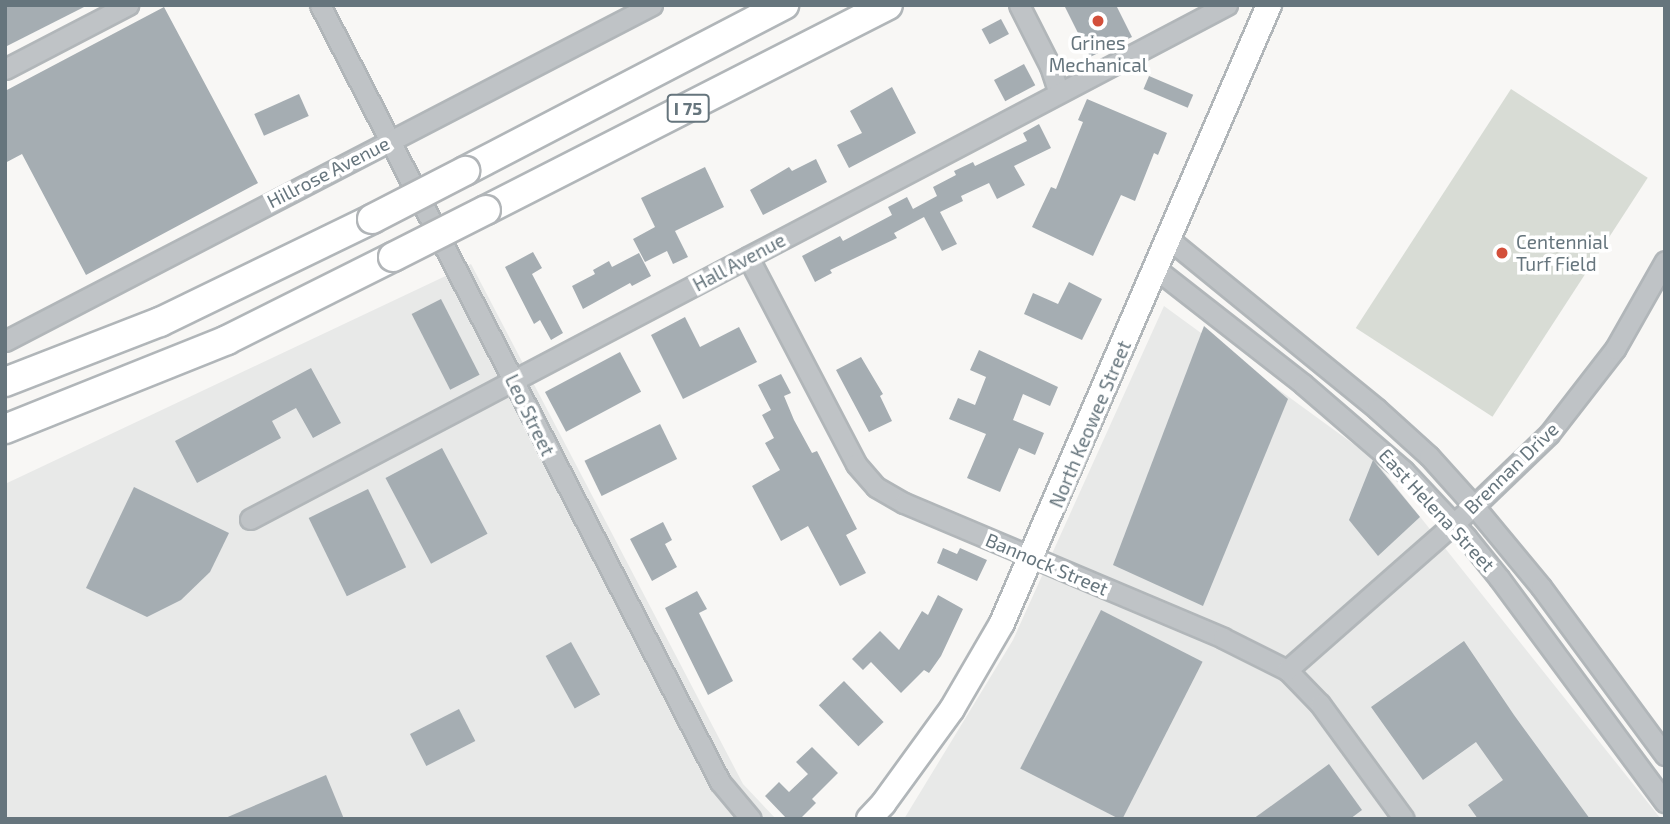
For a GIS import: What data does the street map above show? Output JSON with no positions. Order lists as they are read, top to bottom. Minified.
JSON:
{"streets":{"highway":["I 75"],"main road":["North Keowee Street"],"street":["Hillrose Avenue","Hall Avenue","Leo Street","Brennan Drive","East Helena Street","Bannock Street"]},"crossings":[["Hillrose Avenue","Leo Street"],["Hall Avenue","Leo Street"],["Hall Avenue","Bannock Street"],["North Keowee Street","East Helena Street"],["North Keowee Street","Bannock Street"],["Brennan Drive","East Helena Street"],["Brennan Drive","Bannock Street"]],"places":["Grines Mechanical","Centennial Turf Field"]}
